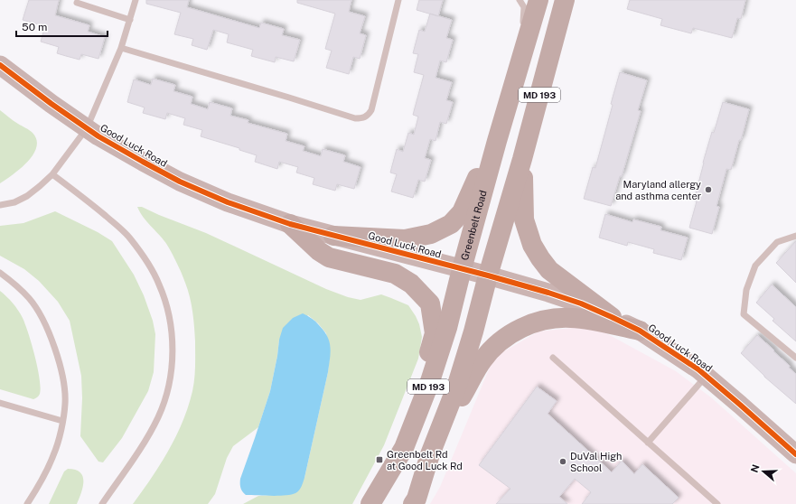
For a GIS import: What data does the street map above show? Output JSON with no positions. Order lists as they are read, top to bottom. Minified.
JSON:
{"streets":{"main road":["MD 193","Good Luck Road","Greenbelt Road"]},"crossings":[["MD 193","Good Luck Road"],["Good Luck Road","Greenbelt Road"]],"places":{"other":["Maryland allergy and asthma center","DuVal High School"],"transit":["Greenbelt Rd at Good Luck Rd"]},"scale_bar":"50 m","north":"left"}
